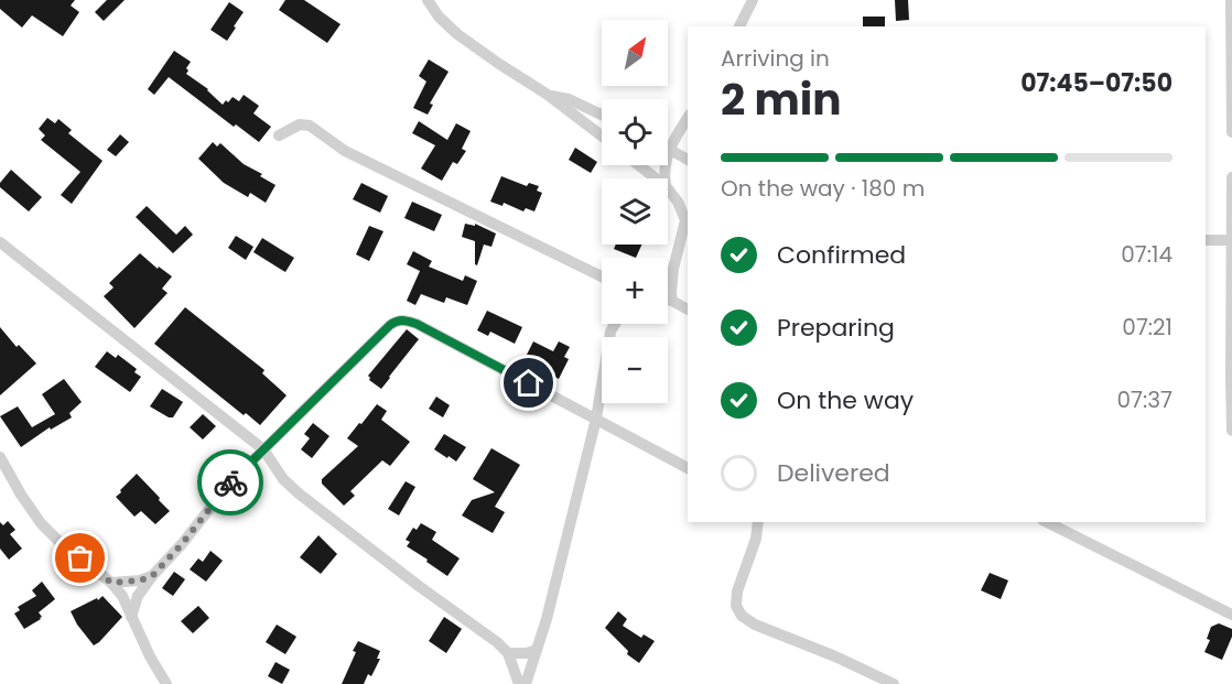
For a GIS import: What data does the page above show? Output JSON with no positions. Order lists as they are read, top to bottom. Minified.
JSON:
{"north":"top right","page":{"map_buttons":["+","−"],"heading":["2 min","Arriving in","07:45–07:50"],"bar":"On the way · 180 m","list":[["Confirmed","07:14"],["Preparing","07:21"],["On the way","07:37"],"Delivered"]}}
